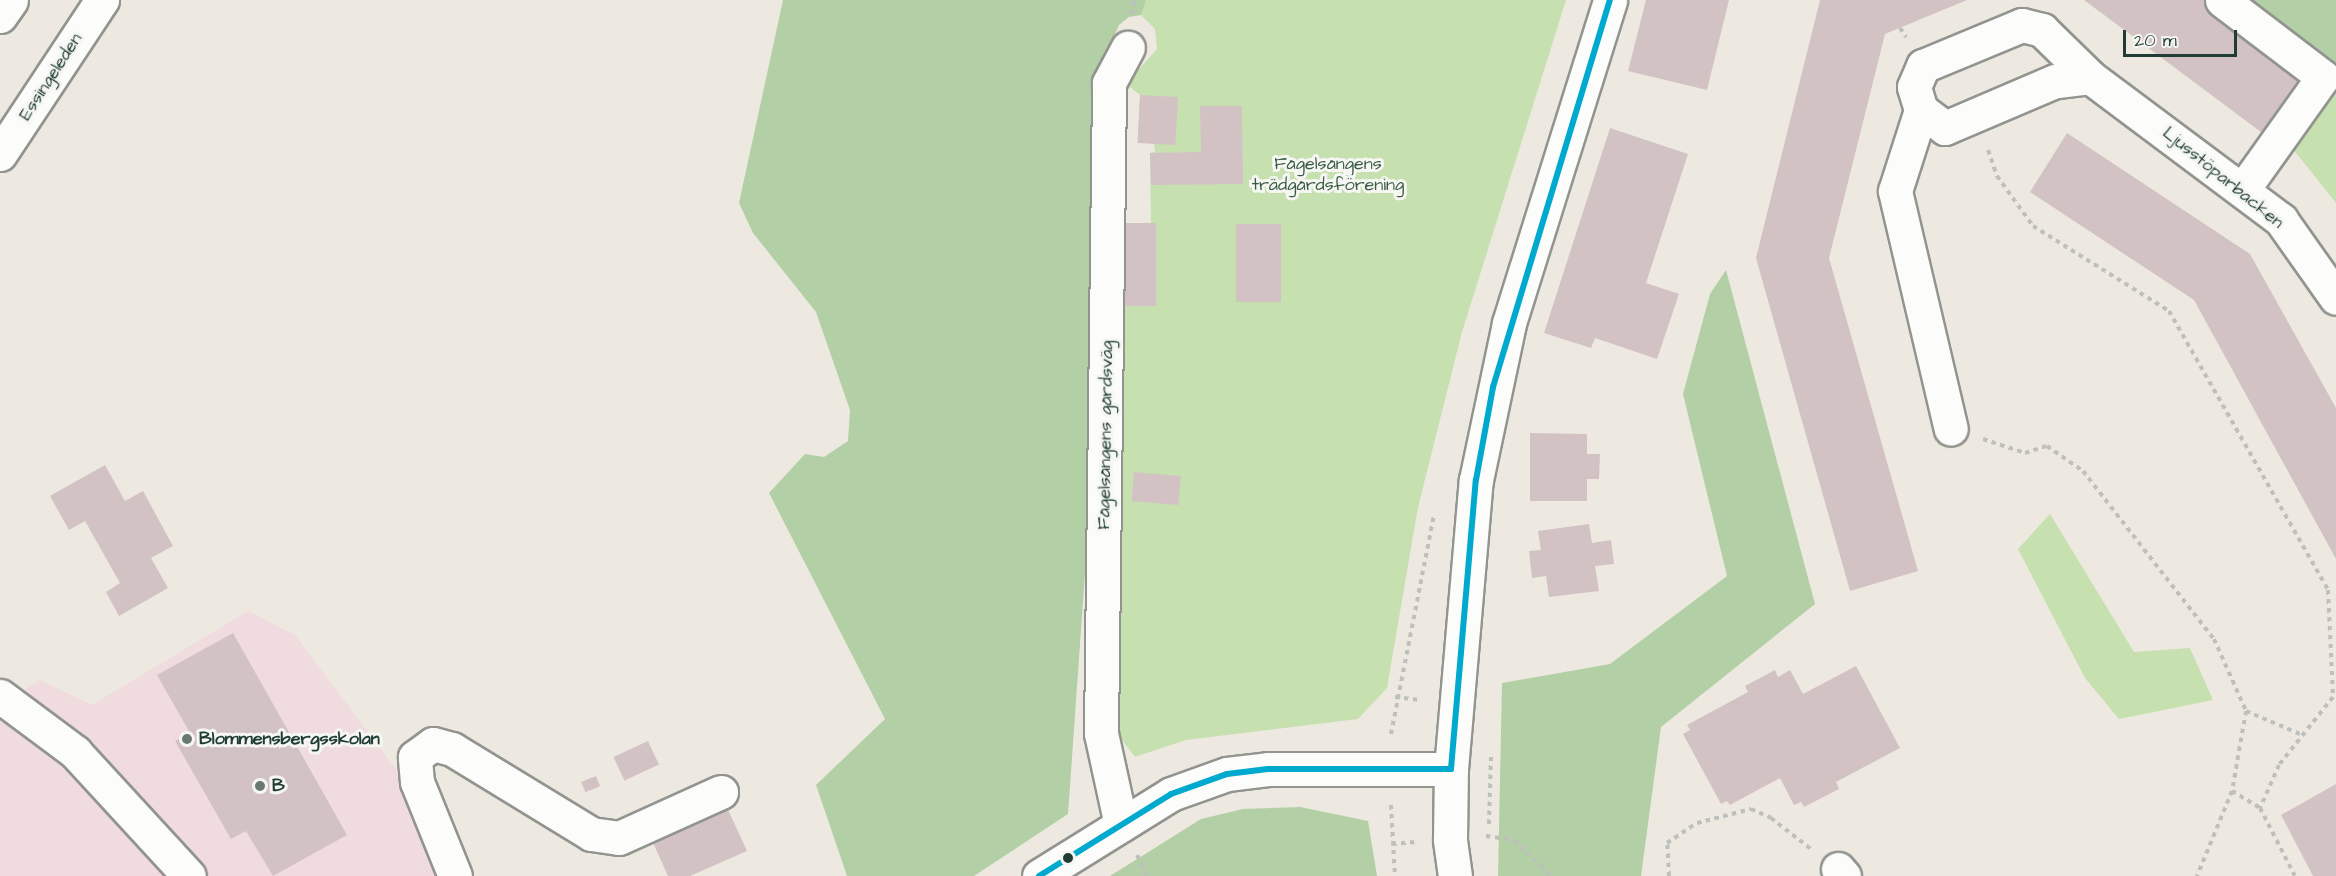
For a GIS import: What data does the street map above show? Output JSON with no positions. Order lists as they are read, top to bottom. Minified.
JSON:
{"streets":{"main road":["Essingeleden","Ljusstöparbacken","Fågelsångens gårdsväg"]},"parks":["Fågelsångens trädgårdsförening"],"places":["Blommensbergsskolan","B"],"scale_bar":"20 m"}
